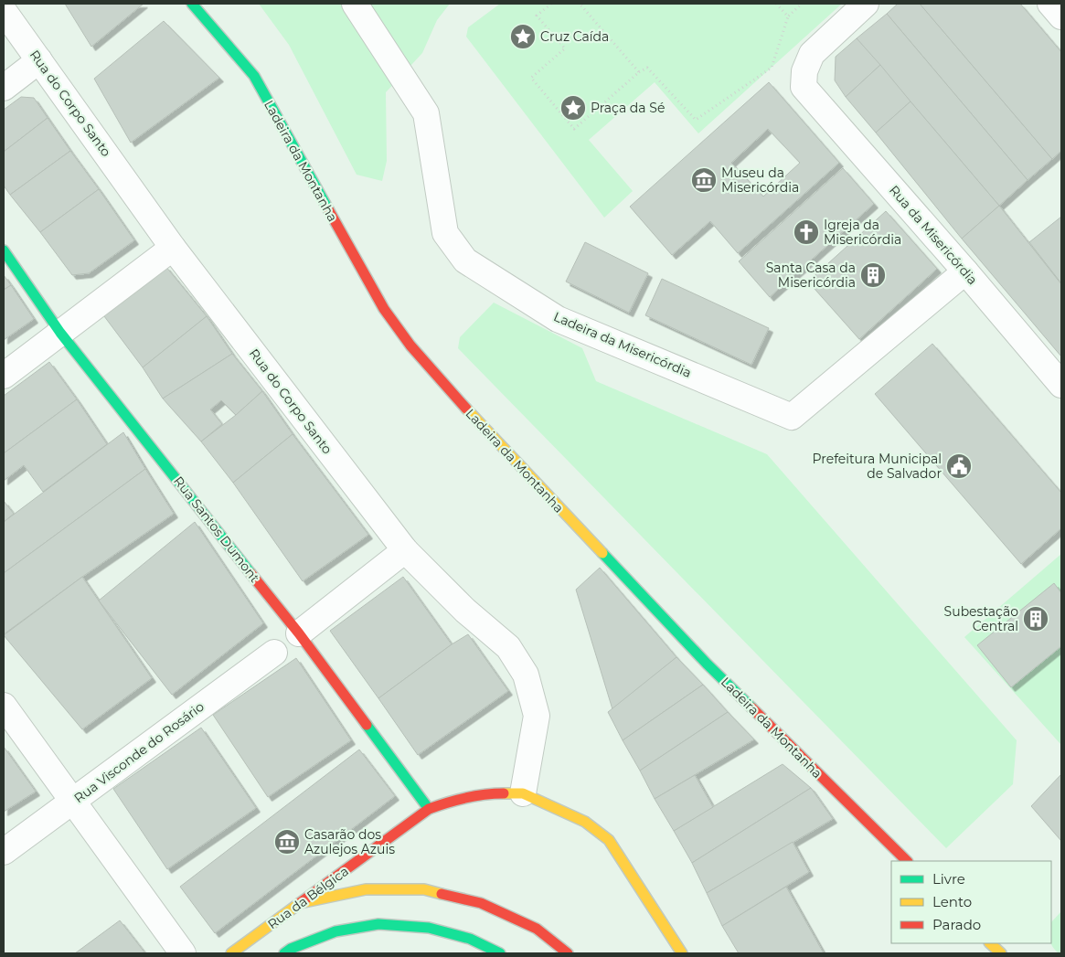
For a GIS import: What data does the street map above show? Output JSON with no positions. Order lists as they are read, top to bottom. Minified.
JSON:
{"streets":{"street":["Rua do Corpo Santo","Ladeira da Montanha","Rua da Misericórdia","Ladeira da Misericórdia","Rua Santos Dumont","Rua Visconde do Rosário","Rua da Bélgica"]},"crossings":[["Rua do Corpo Santo","Rua da Bélgica"],["Rua da Misericórdia","Ladeira da Misericórdia"],["Rua Santos Dumont","Rua da Bélgica"]],"places":{"place":["Cruz Caída","Praça da Sé"],"museum":["Museu da Misericórdia","Casarão dos Azulejos Azuis"],"church":["Igreja da Misericórdia"],"building":["Santa Casa da Misericórdia","Subestação Central"],"public building":["Prefeitura Municipal de Salvador"]},"legend":["Livre","Lento","Parado"]}
